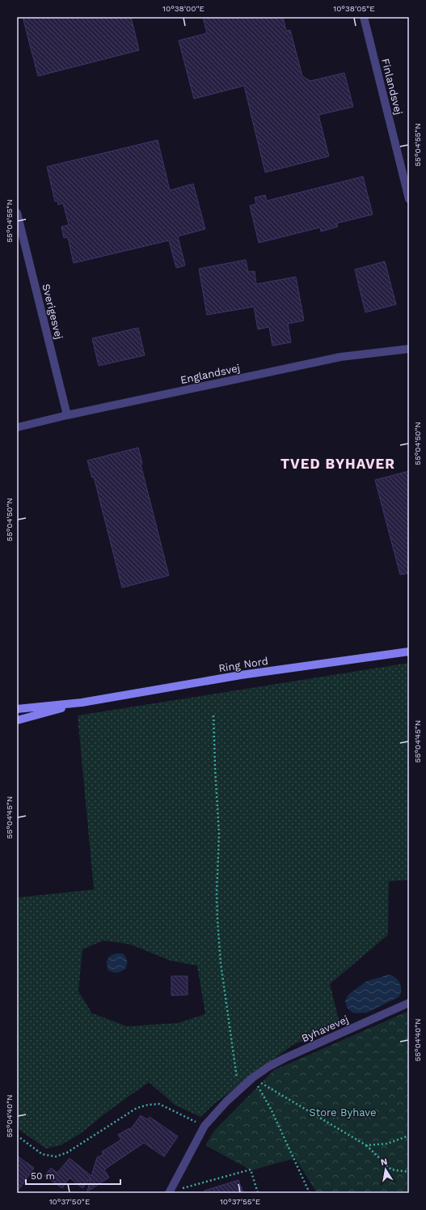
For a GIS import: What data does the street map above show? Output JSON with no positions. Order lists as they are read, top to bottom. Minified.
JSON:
{"streets":{"main road":["Ring Nord"],"street":["Finlandsvej","Sverigesvej","Englandsvej","Byhavevej"]},"crossings":[["Sverigesvej","Englandsvej"]],"districts":["TVED BYHAVER"],"parks":["Store Byhave"],"scale_bar":"50 m","north":"top","coordinates":["10°38'00\"E","10°38'05\"E","55°04'55\"N","55°04'50\"N","55°04'45\"N","55°04'40\"N","10°37'50\"E","10°37'55\"E"]}
